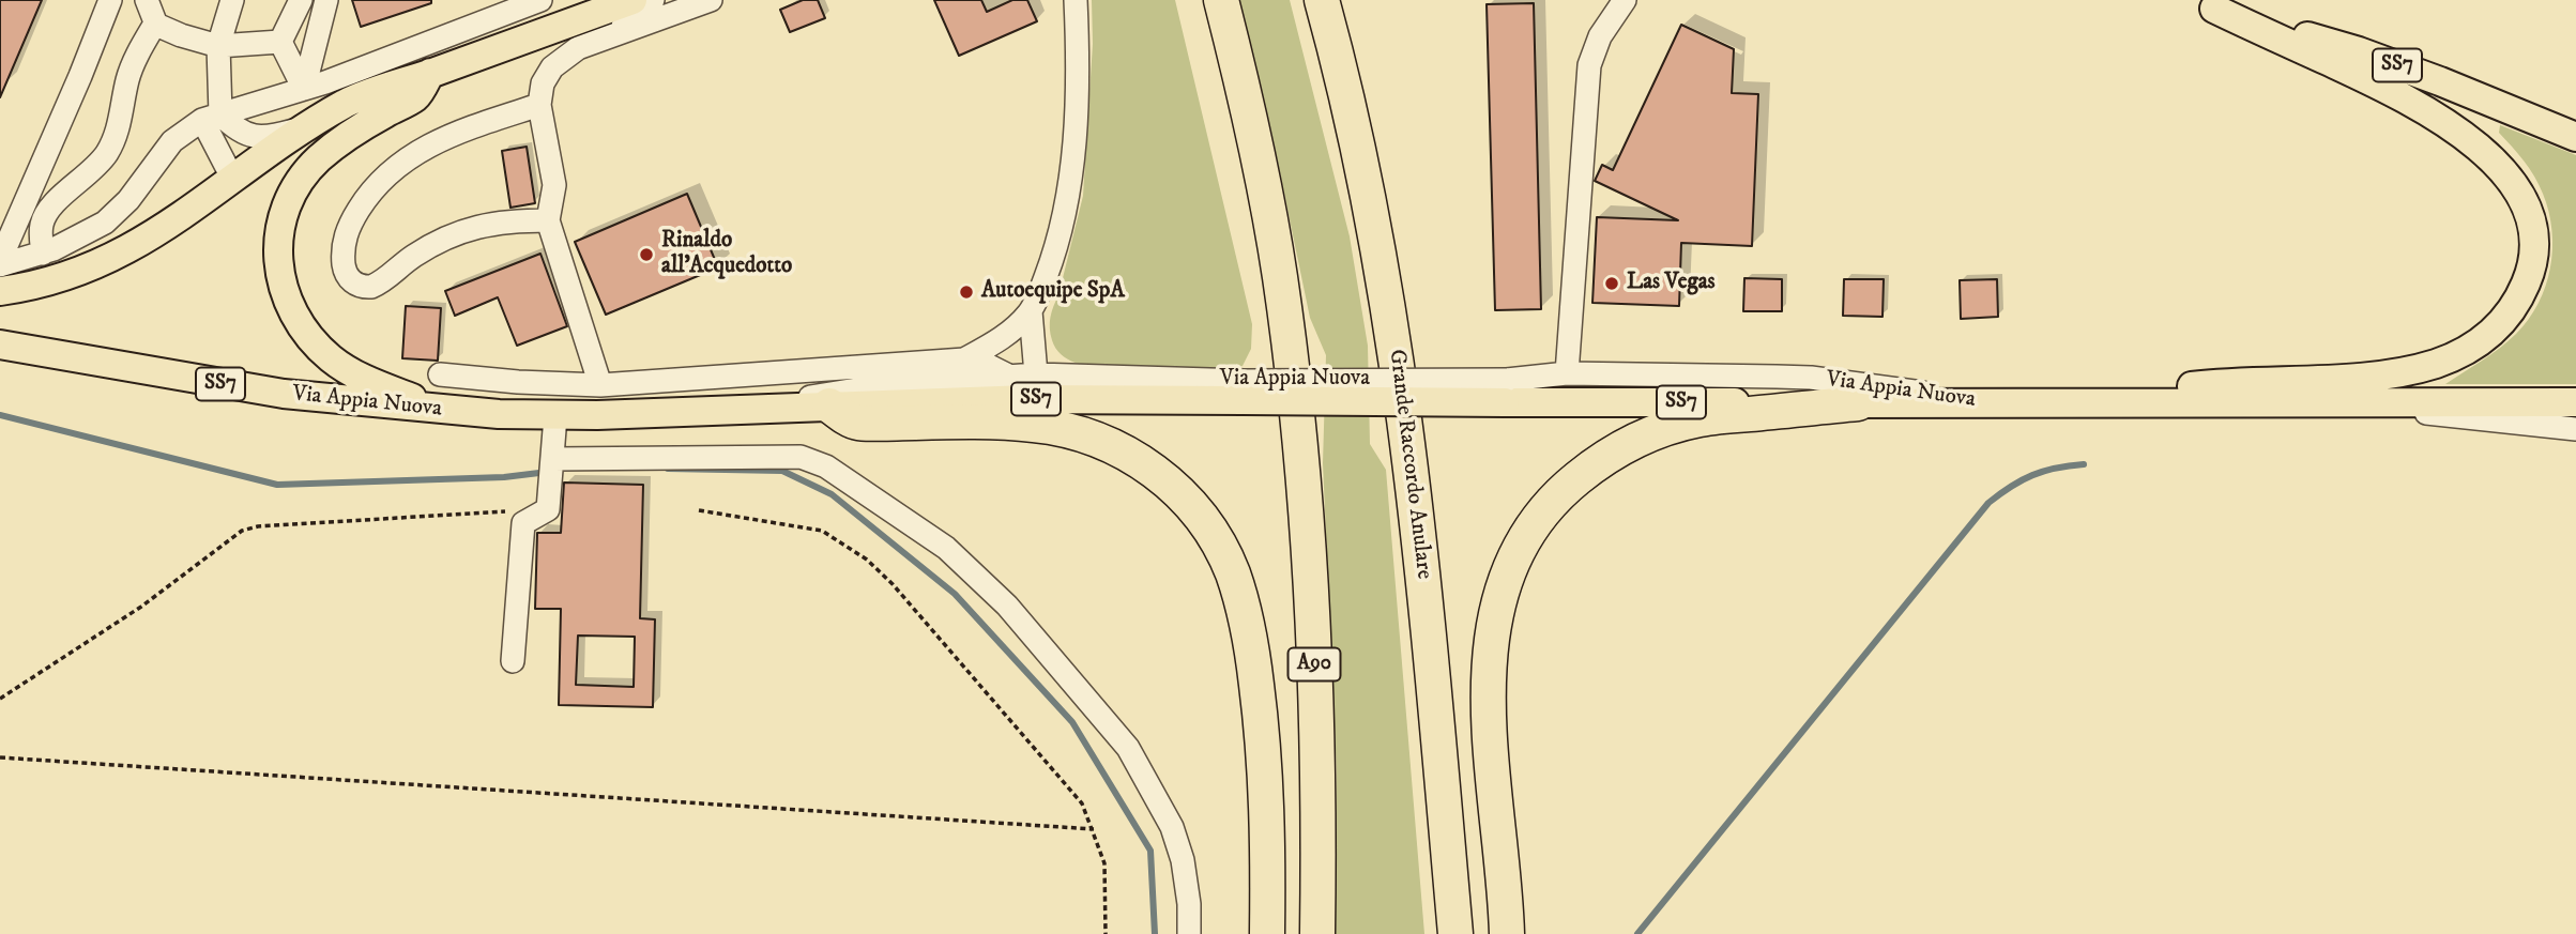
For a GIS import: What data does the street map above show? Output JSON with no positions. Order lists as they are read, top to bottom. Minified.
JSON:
{"streets":{"highway":["Grande Raccordo Anulare","A90"],"main road":["SS7","Via Appia Nuova"]},"places":["Rinaldo all'Acquedotto","Las Vegas","Autoequipe SpA"]}
